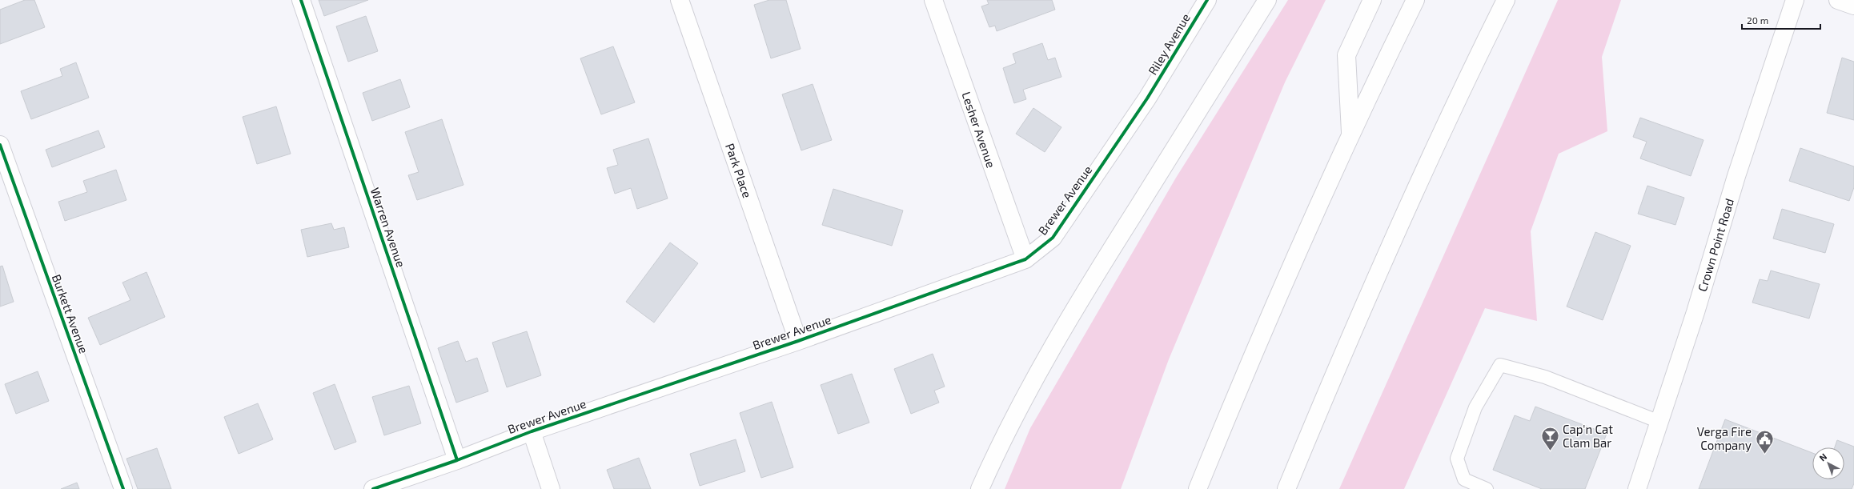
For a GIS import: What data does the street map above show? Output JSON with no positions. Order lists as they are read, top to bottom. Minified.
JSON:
{"streets":{"main road":["Riley Avenue","Lesher Avenue","Park Place","Brewer Avenue","Warren Avenue","Crown Point Road","Burkett Avenue"]},"crossings":[["Riley Avenue","Brewer Avenue"],["Lesher Avenue","Brewer Avenue"],["Park Place","Brewer Avenue"],["Brewer Avenue","Warren Avenue"]],"places":{"bar":["Cap'n Cat Clam Bar"],"public building":["Verga Fire Company"]},"scale_bar":"20 m","north":"top left"}
